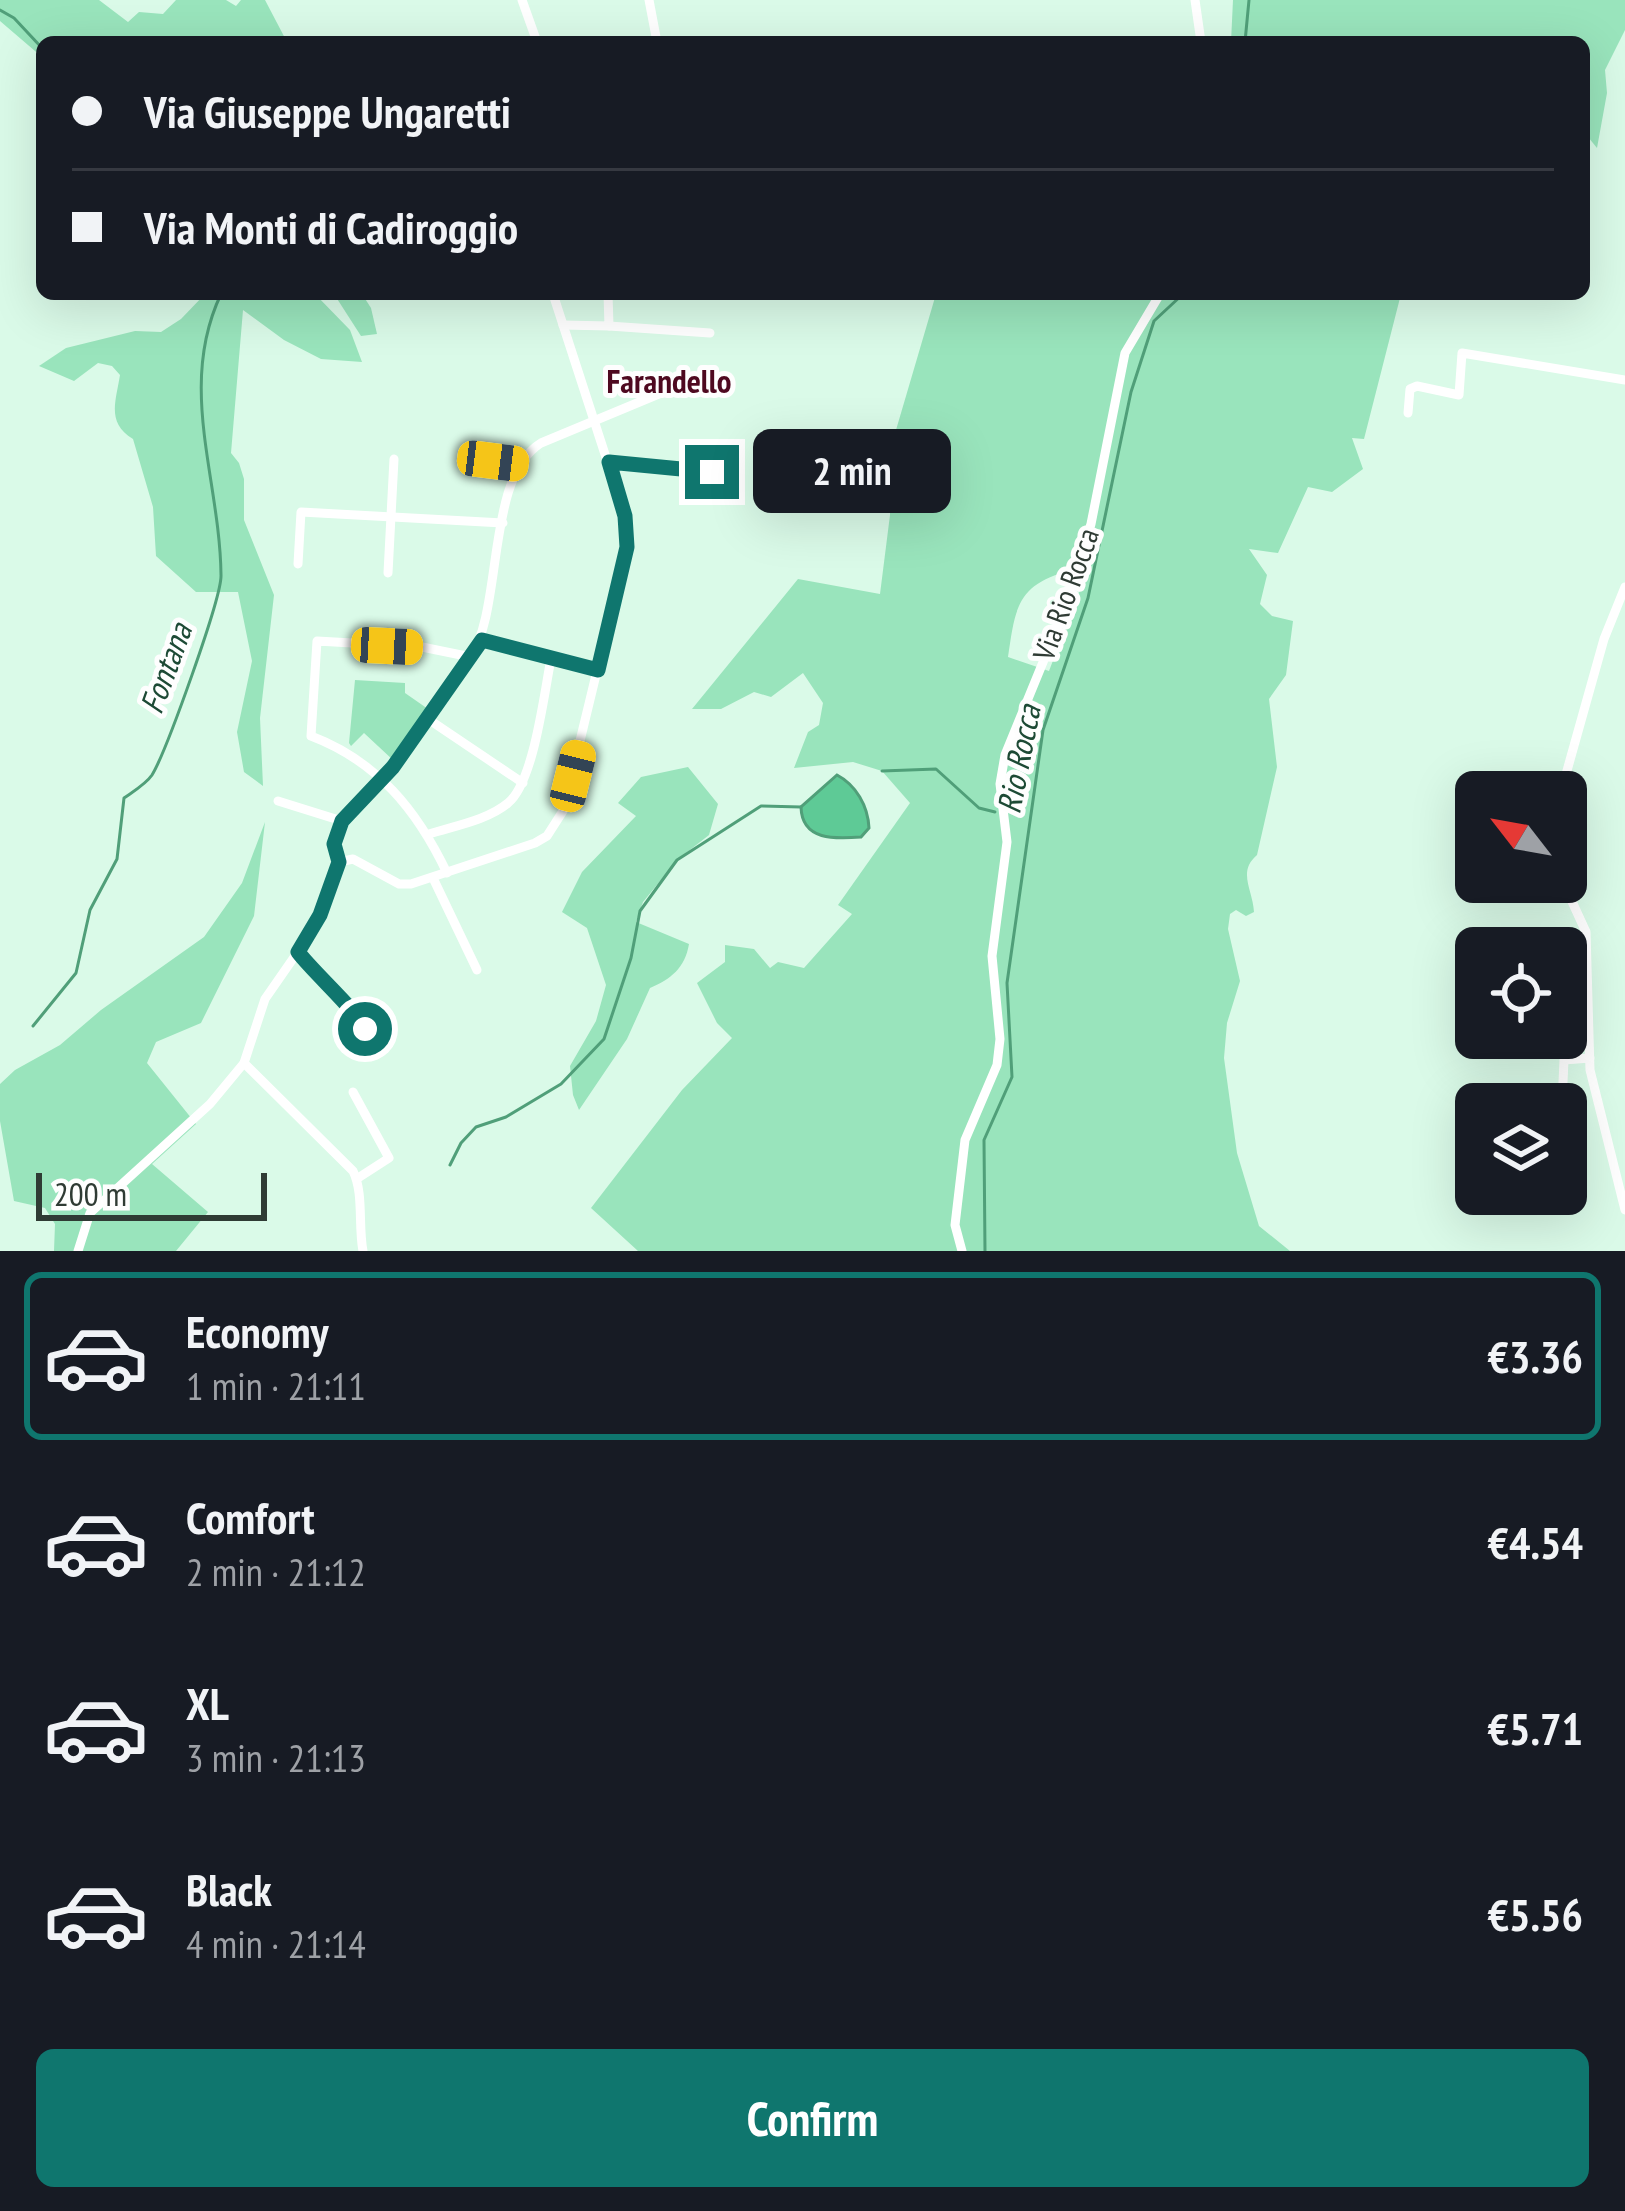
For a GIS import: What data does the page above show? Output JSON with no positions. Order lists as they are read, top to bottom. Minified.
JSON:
{"streets":{"street":["Via Rio Rocca"]},"districts":["Farandello"],"water":["Fontana","Rio Rocca"],"scale_bar":"200 m","north":"top left","page":{"banner":["Via Giuseppe Ungaretti","Via Monti di Cadiroggio"],"bubble":"2 min","scale":"200 m","list":[{"name":"Economy","note":"1 min · 21:11","value":"€3.36"},{"name":"Comfort","note":"2 min · 21:12","value":"€4.54"},{"name":"XL","note":"3 min · 21:13","value":"€5.71"},{"name":"Black","note":"4 min · 21:14","value":"€5.56"}],"buttons":"Confirm"}}
